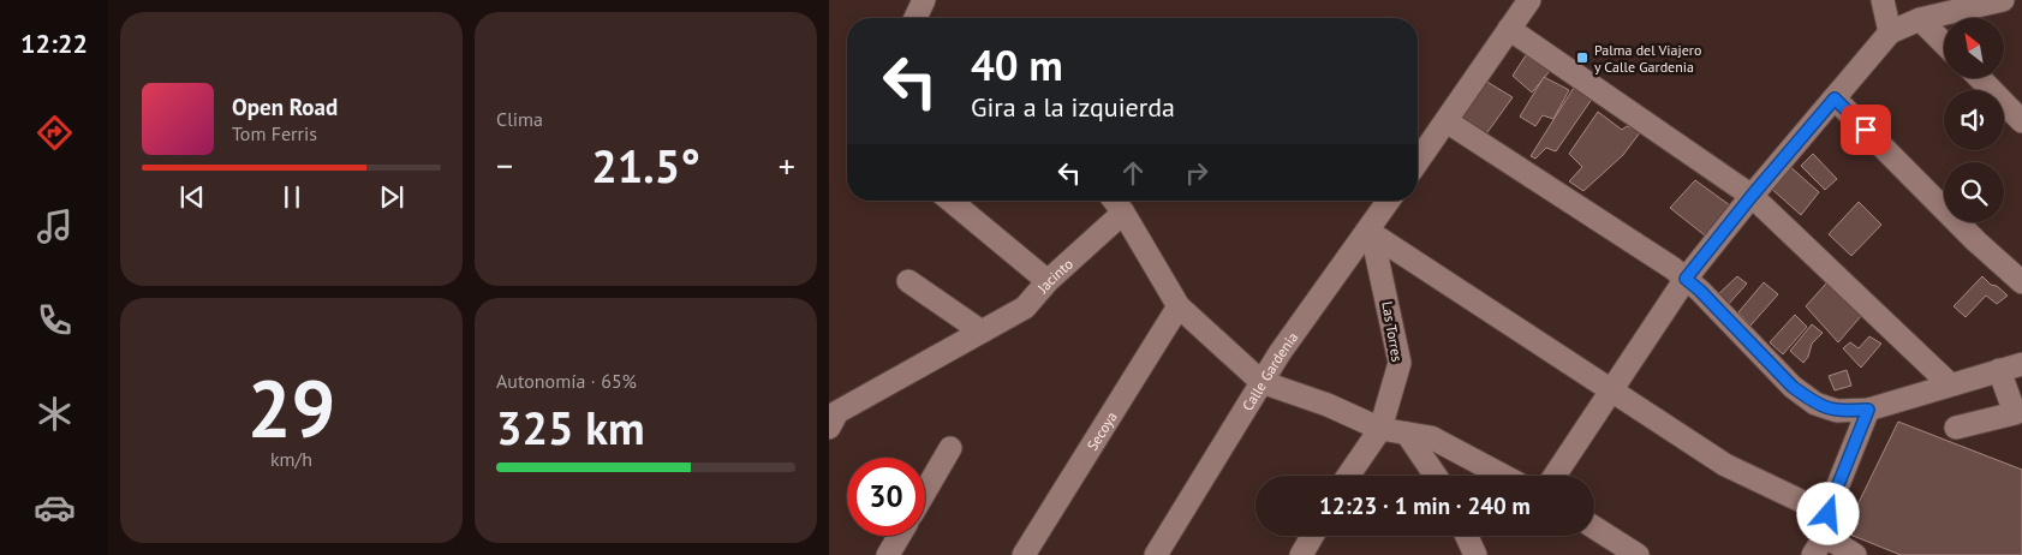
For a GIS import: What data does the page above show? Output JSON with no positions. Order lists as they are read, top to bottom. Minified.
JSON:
{"streets":{"street":["Jacinto","Las Torres","Calle Gardenia","Secoya"]},"crossings":[["Las Torres","Calle Gardenia"]],"places":{"transit":["Palma del Viajero y Calle Gardenia"]},"north":"top left","page":{"tabs":"12:22","tile":["Clima",["29","km/h"],["Autonomía · 65%","325 km"]],"turn":["40 m","Gira a la izquierda"],"song":["Open Road","Tom Ferris"],"heat":["−","21.5°","+"],"limit":"30","trip":"12:23 · 1 min · 240 m"}}
